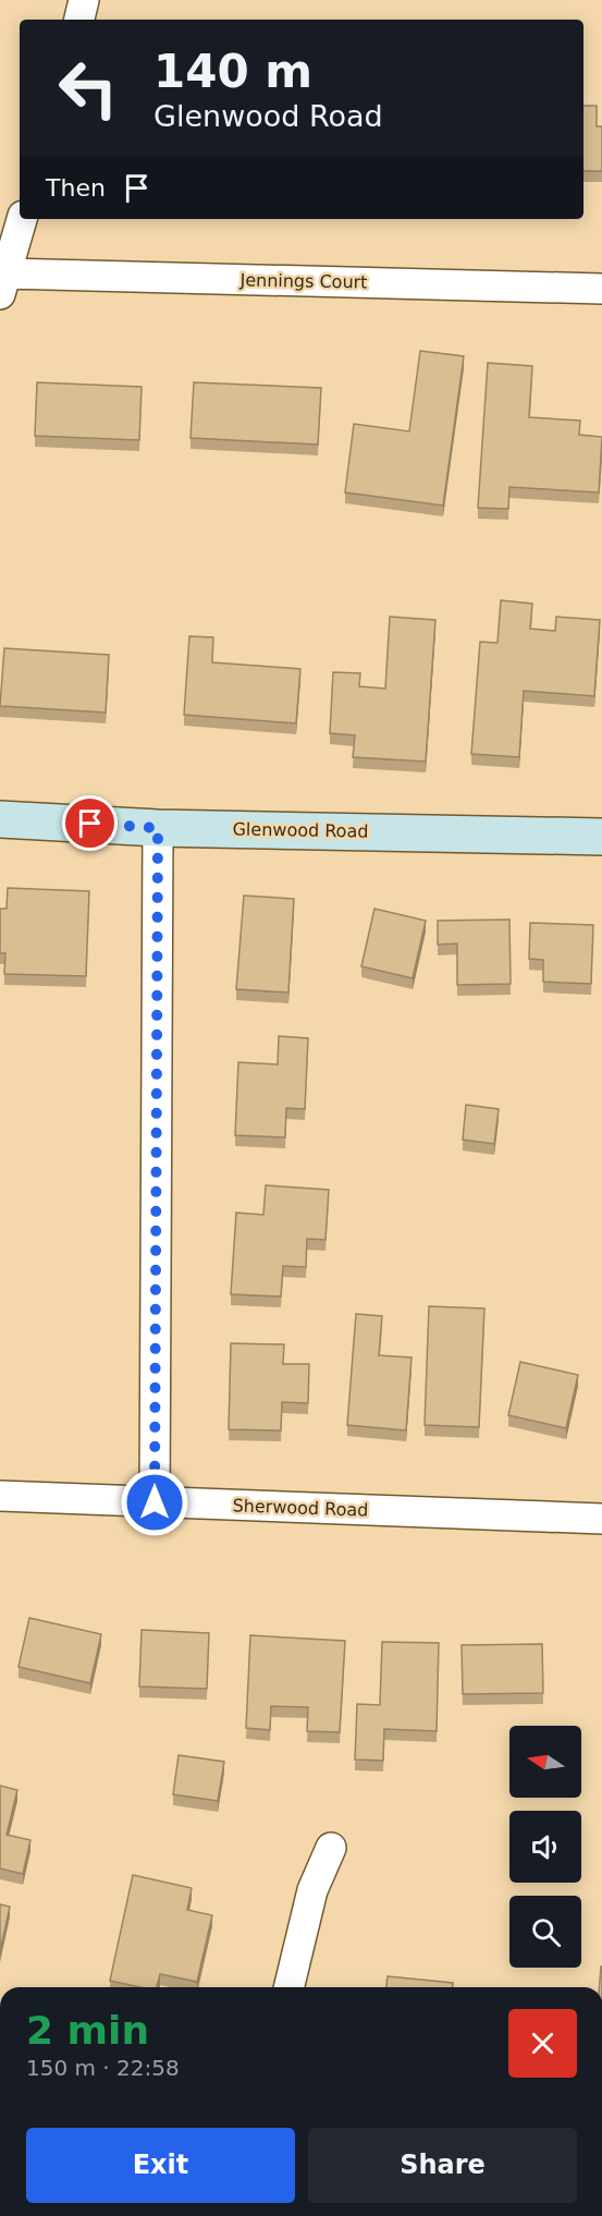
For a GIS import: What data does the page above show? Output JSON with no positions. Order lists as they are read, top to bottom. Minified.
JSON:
{"streets":{"street":["Jennings Court","Glenwood Road","Sherwood Road"]},"north":"left","page":{"turn":["140 m","Glenwood Road"],"then":"Then","heading":["2 min","150 m · 22:58"],"buttons":["Exit","Share"]}}
